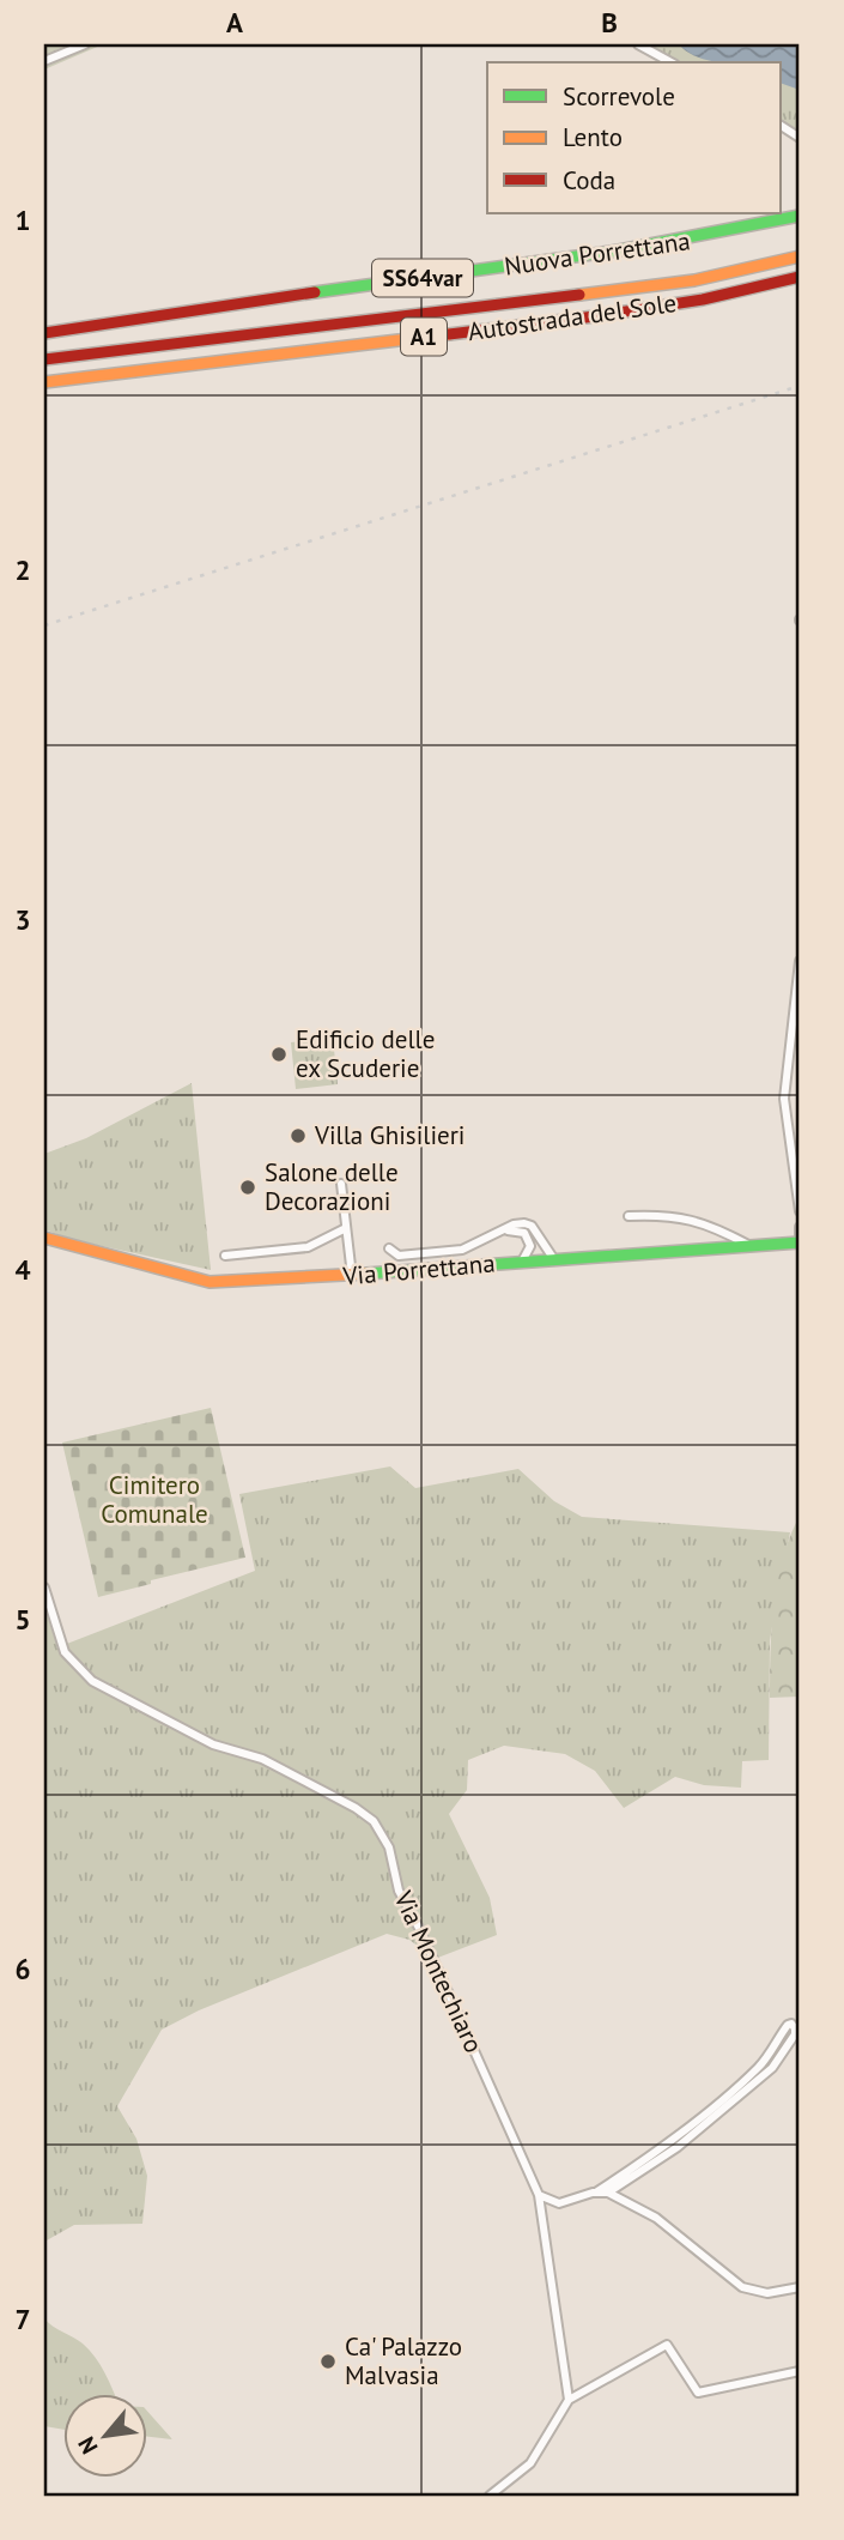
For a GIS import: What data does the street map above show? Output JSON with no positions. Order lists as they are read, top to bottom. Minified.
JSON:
{"streets":{"main road":["Nuova Porrettana","SS64var","Autostrada del Sole","A1","Via Porrettana"],"street":["Via Montechiaro"]},"parks":["Cimitero Comunale"],"places":["Edificio delle ex Scuderie","Villa Ghisilieri","Salone delle Decorazioni","Ca' Palazzo Malvasia"],"legend":["Scorrevole","Lento","Coda"],"north":"bottom left","grid":{"columns":["A","B"],"rows":["1","2","3","4","5","6","7"]}}
